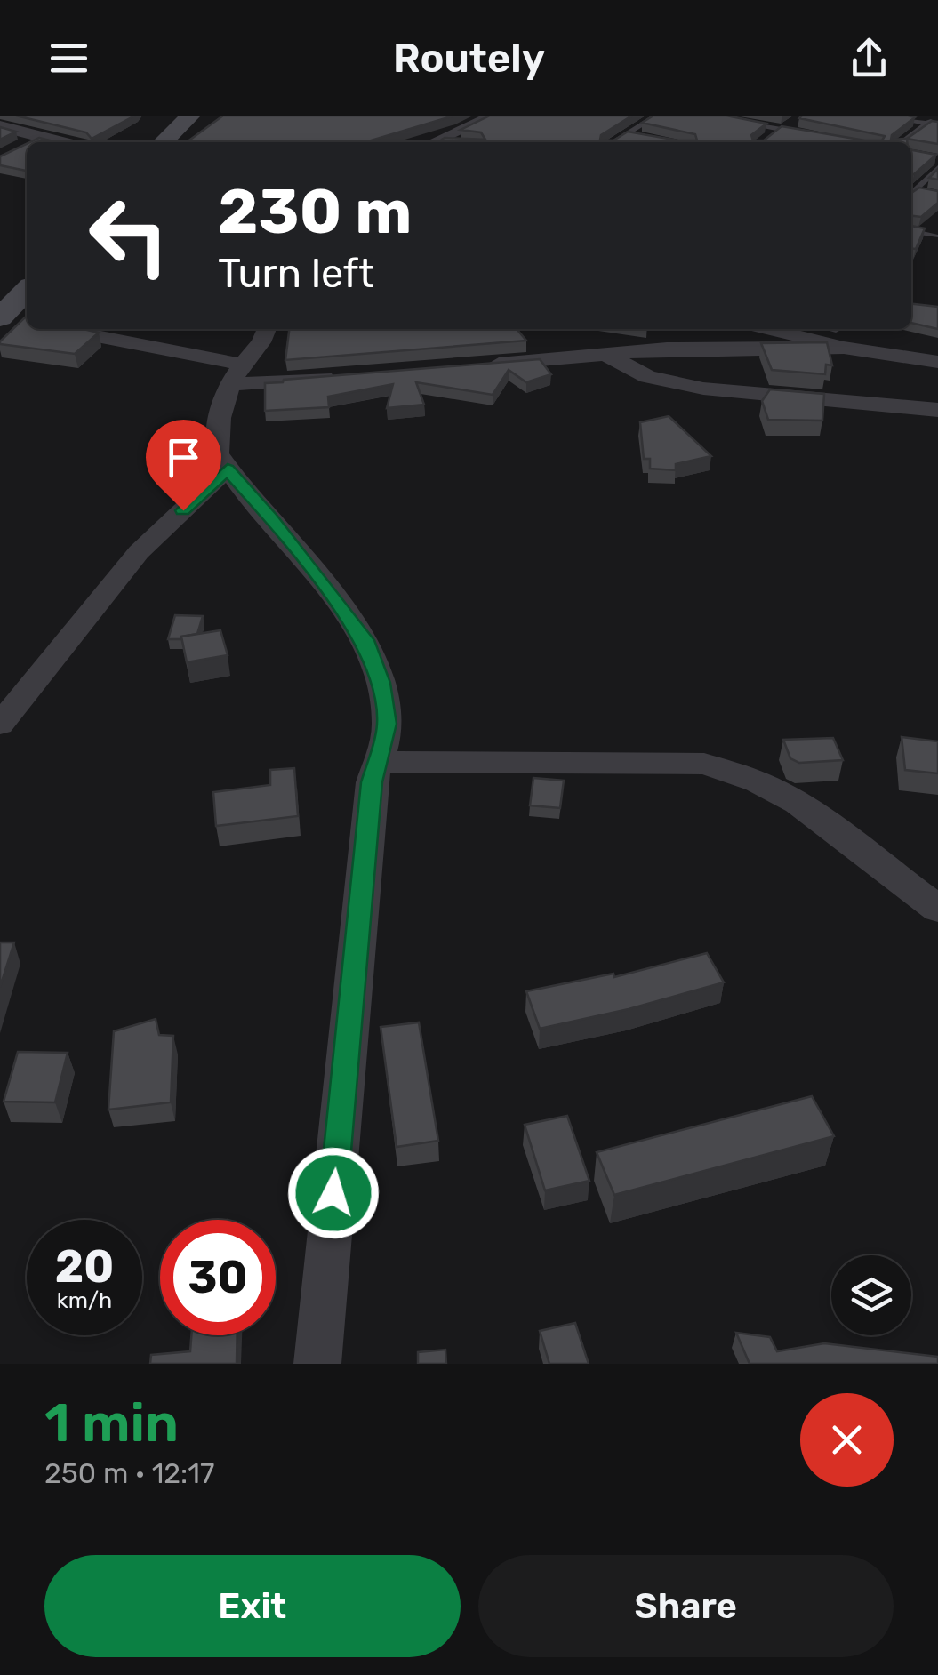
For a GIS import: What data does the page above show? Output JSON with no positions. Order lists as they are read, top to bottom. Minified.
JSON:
{"page":{"header":"Routely","turn":["230 m","Turn left"],"speed":"20 km/h","limit":"30","heading":["1 min","250 m · 12:17"],"buttons":["Exit","Share"]}}
